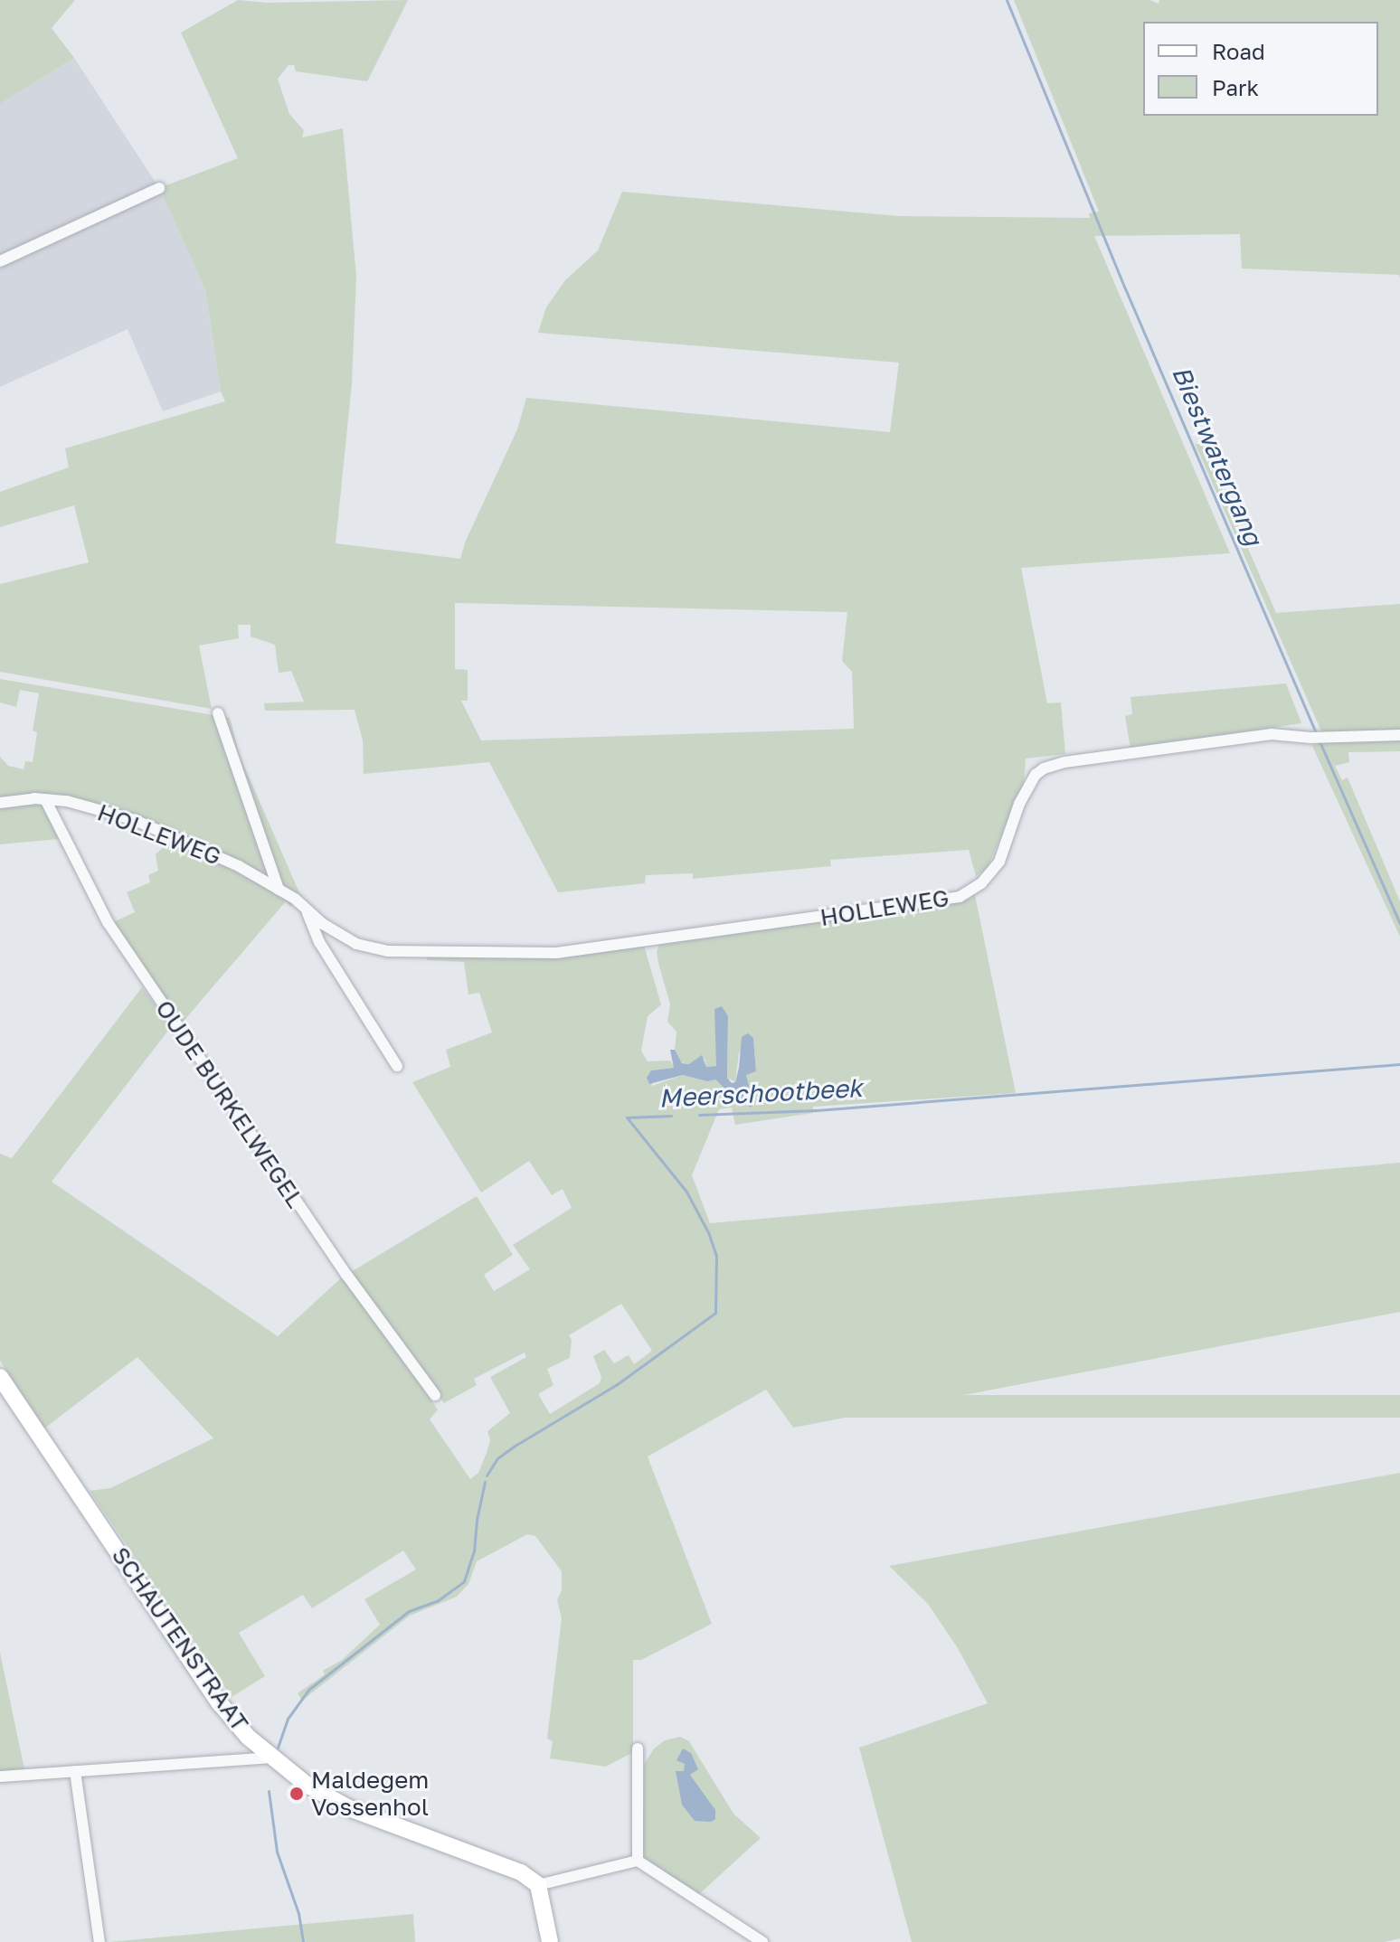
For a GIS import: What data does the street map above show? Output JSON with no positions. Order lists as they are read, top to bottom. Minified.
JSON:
{"streets":{"street":["HOLLEWEG","OUDE BURKELWEGEL","SCHAUTENSTRAAT"]},"crossings":[["HOLLEWEG","OUDE BURKELWEGEL"]],"water":["Biestwatergang","Meerschootbeek"],"places":["Maldegem Vossenhol"],"legend":["Road","Park"]}
